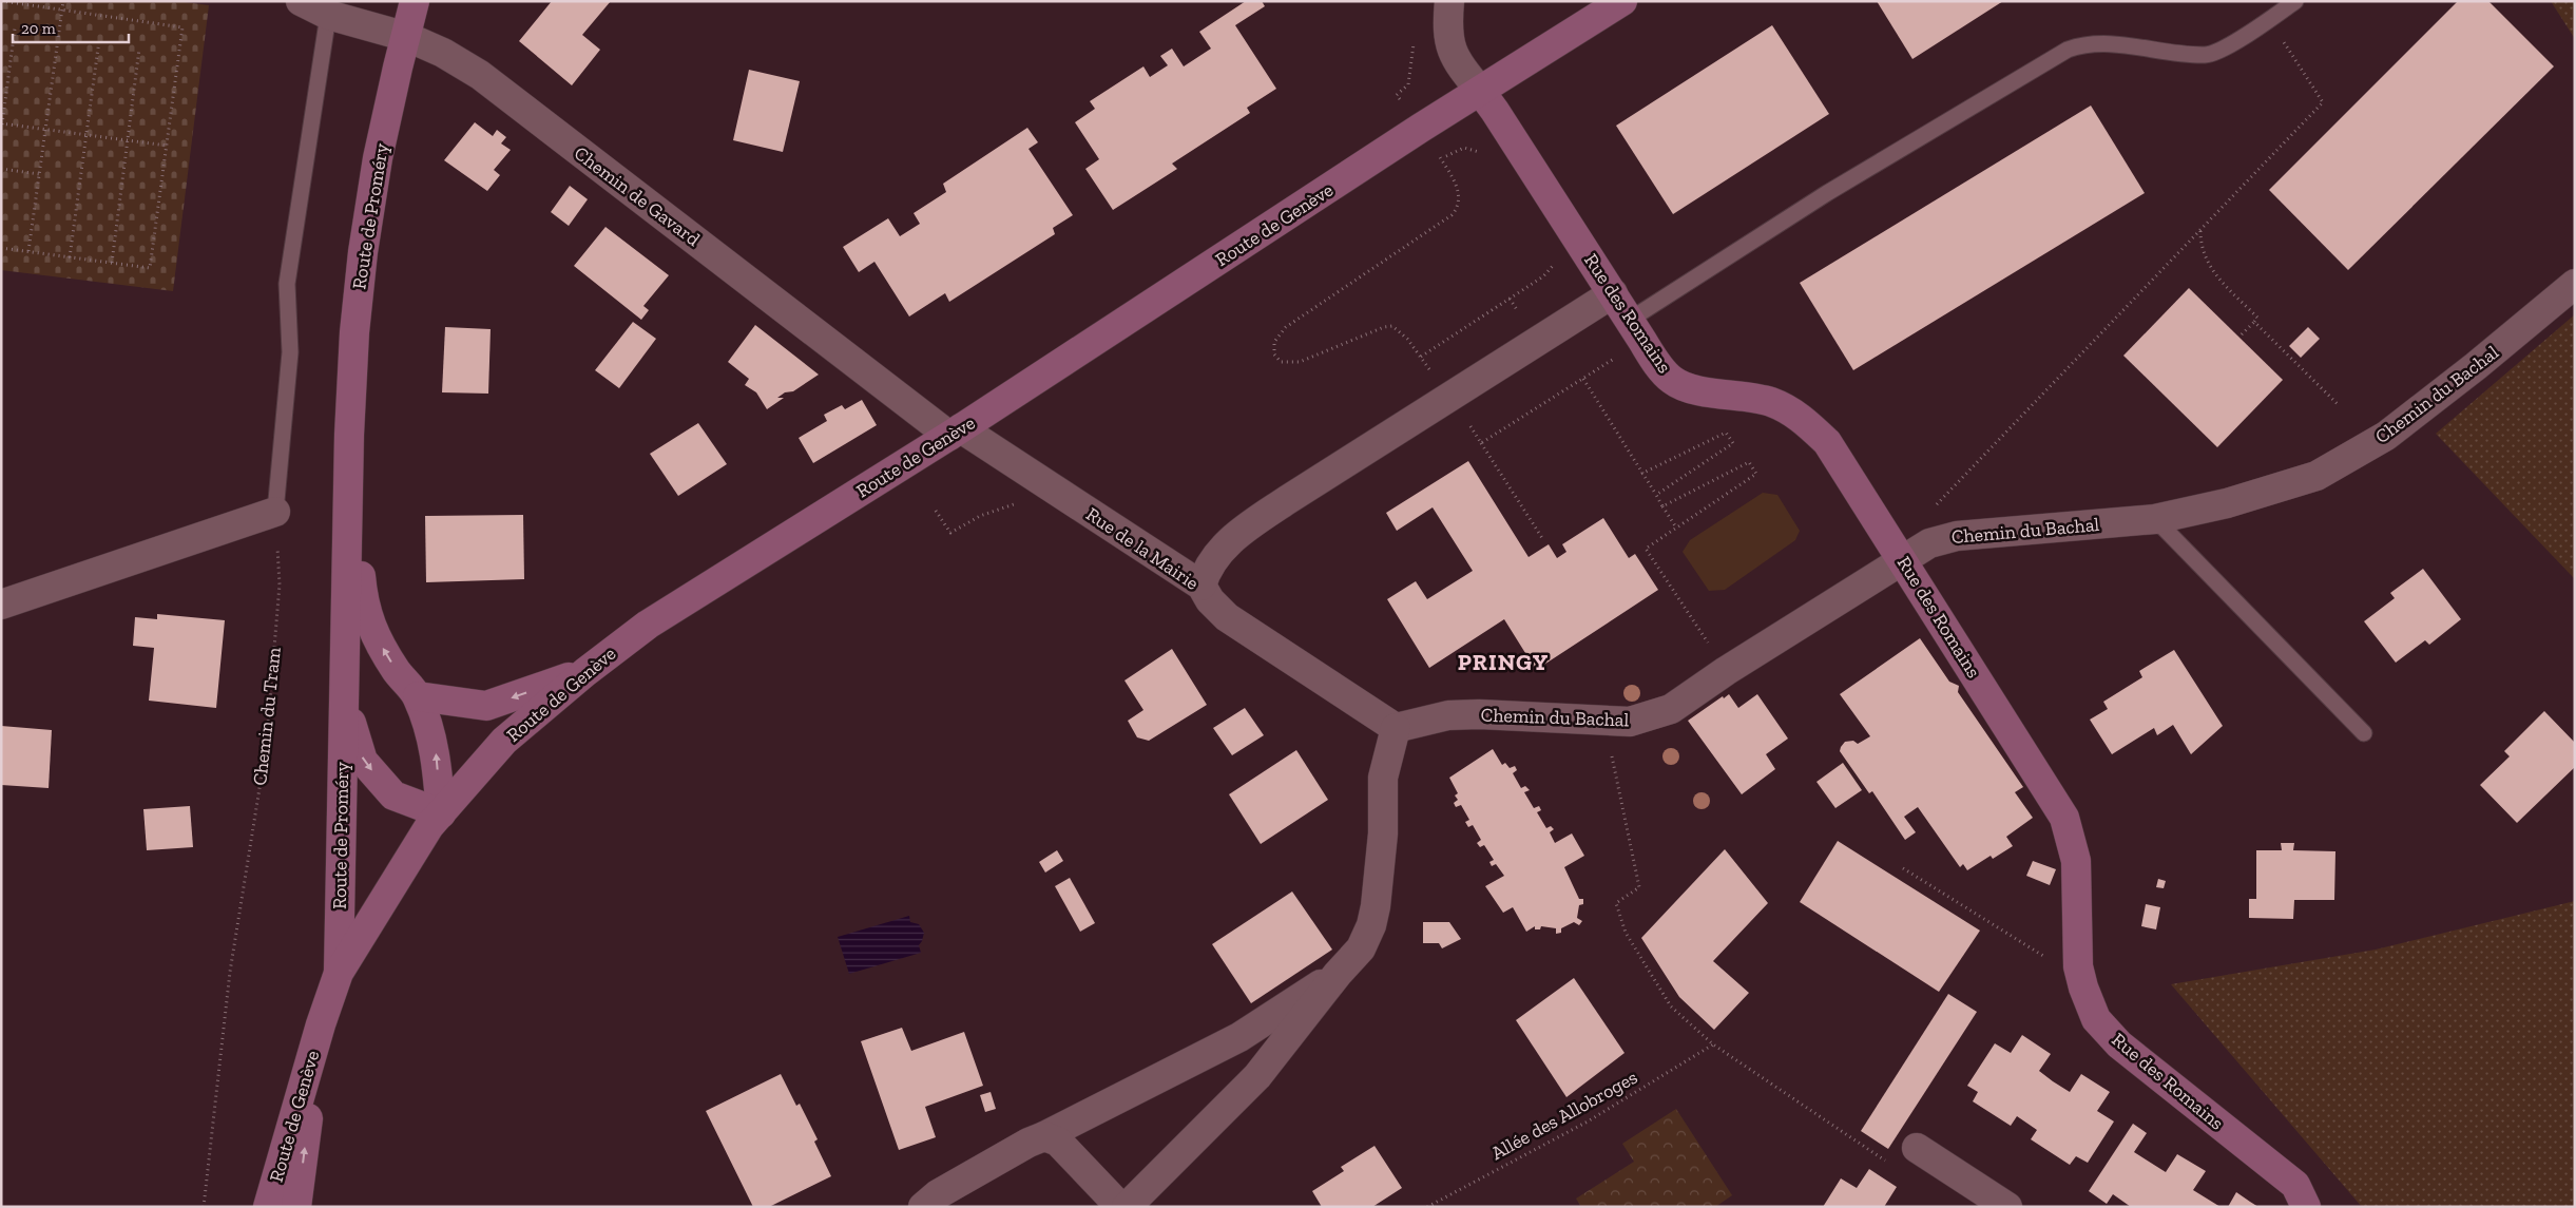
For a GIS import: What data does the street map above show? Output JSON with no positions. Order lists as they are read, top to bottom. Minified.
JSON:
{"streets":{"street":["Chemin de Gavard","Route de Proméry","Route de Genève","Rue des Romains","Chemin du Bachal","Rue de la Mairie"],"path":["Chemin du Tram","Allée des Allobroges"]},"crossings":[["Chemin de Gavard","Route de Proméry"],["Chemin de Gavard","Route de Genève"],["Chemin de Gavard","Rue de la Mairie"],["Route de Proméry","Route de Genève"],["Route de Genève","Rue des Romains"],["Route de Genève","Rue de la Mairie"],["Rue des Romains","Chemin du Bachal"],["Chemin du Bachal","Rue de la Mairie"]],"districts":["PRINGY"],"scale_bar":"20 m"}
